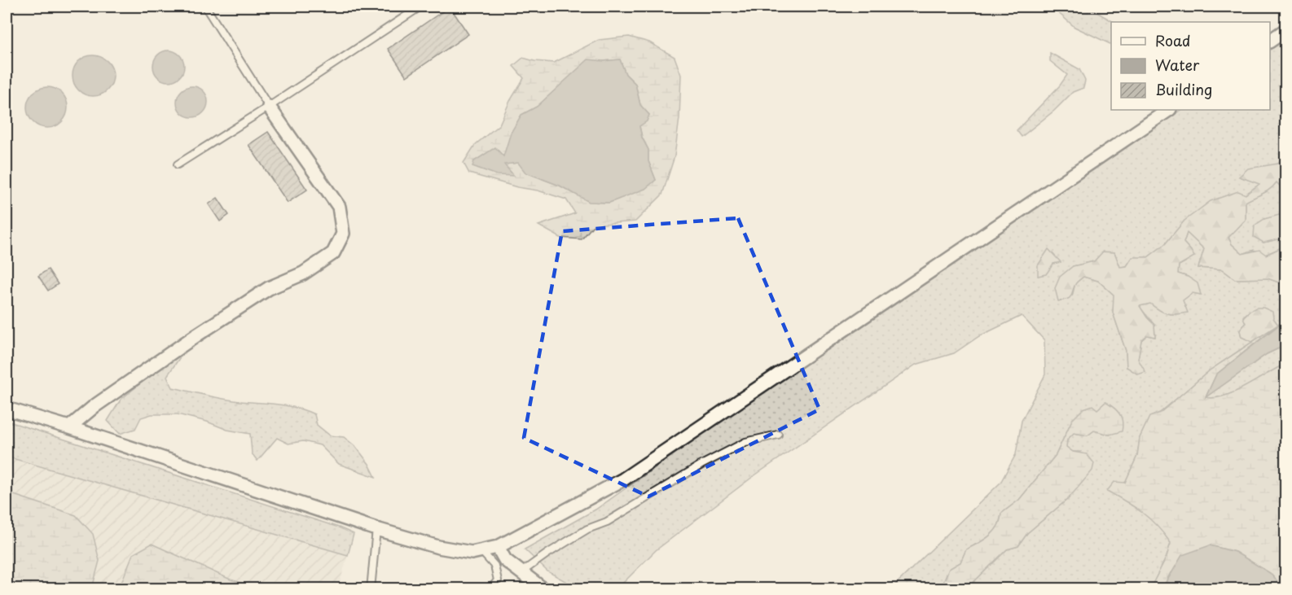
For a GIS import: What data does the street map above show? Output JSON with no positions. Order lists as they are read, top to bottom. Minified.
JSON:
{"legend":["Road","Water","Building"]}
